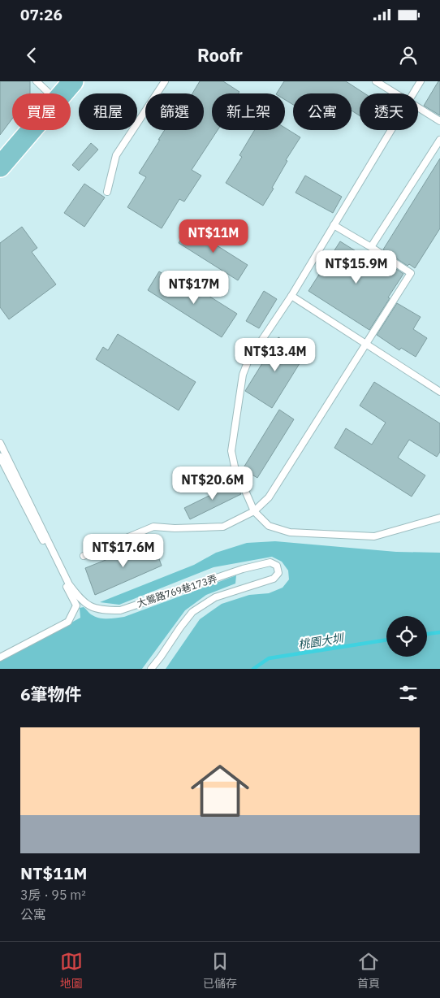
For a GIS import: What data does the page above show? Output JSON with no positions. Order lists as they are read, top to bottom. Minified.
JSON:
{"streets":{"lane":["大鶯路769巷173弄"]},"water":["桃園大圳"],"page":{"status":"07:26","header":"Roofr","chip":["買屋","租屋","篩選","新上架","公寓","透天"],"price":["NT$11M","NT$15.9M","NT$17M","NT$13.4M","NT$20.6M","NT$17.6M"],"heading":"6筆物件","list":[{"name":"NT$11M","note":"3房 · 95 m² · 公寓"}],"tabs":["地圖","已儲存","首頁"]}}
